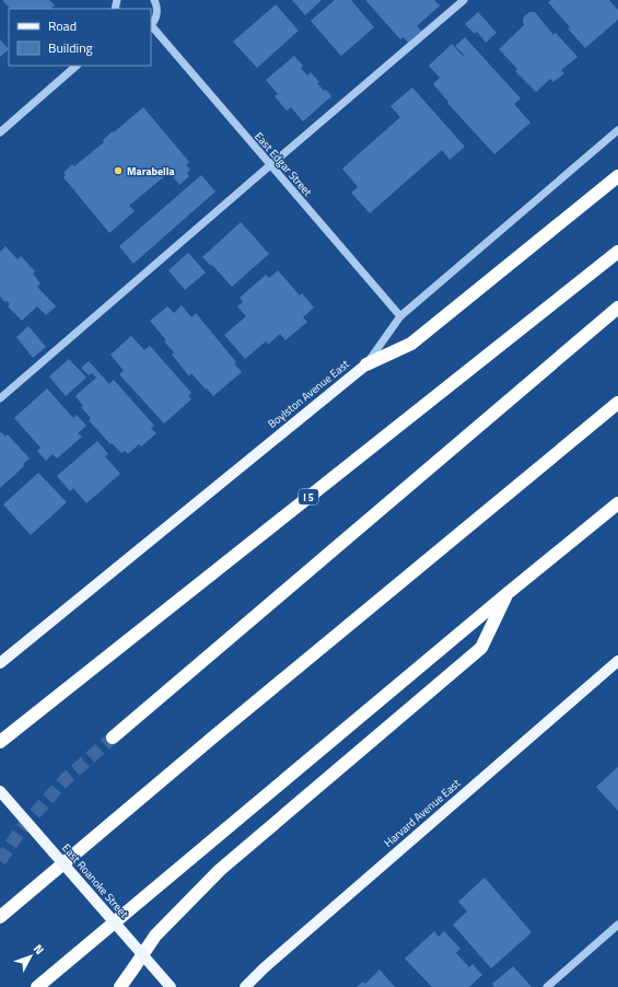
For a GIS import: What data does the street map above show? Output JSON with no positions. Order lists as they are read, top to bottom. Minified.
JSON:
{"streets":{"highway":["I 5"],"main road":["Boylston Avenue East","Harvard Avenue East","East Roanoke Street"],"street":["East Edgar Street"]},"crossings":[["East Edgar Street","Boylston Avenue East"]],"places":["Marabella"],"legend":["Road","Building"],"north":"top right"}
